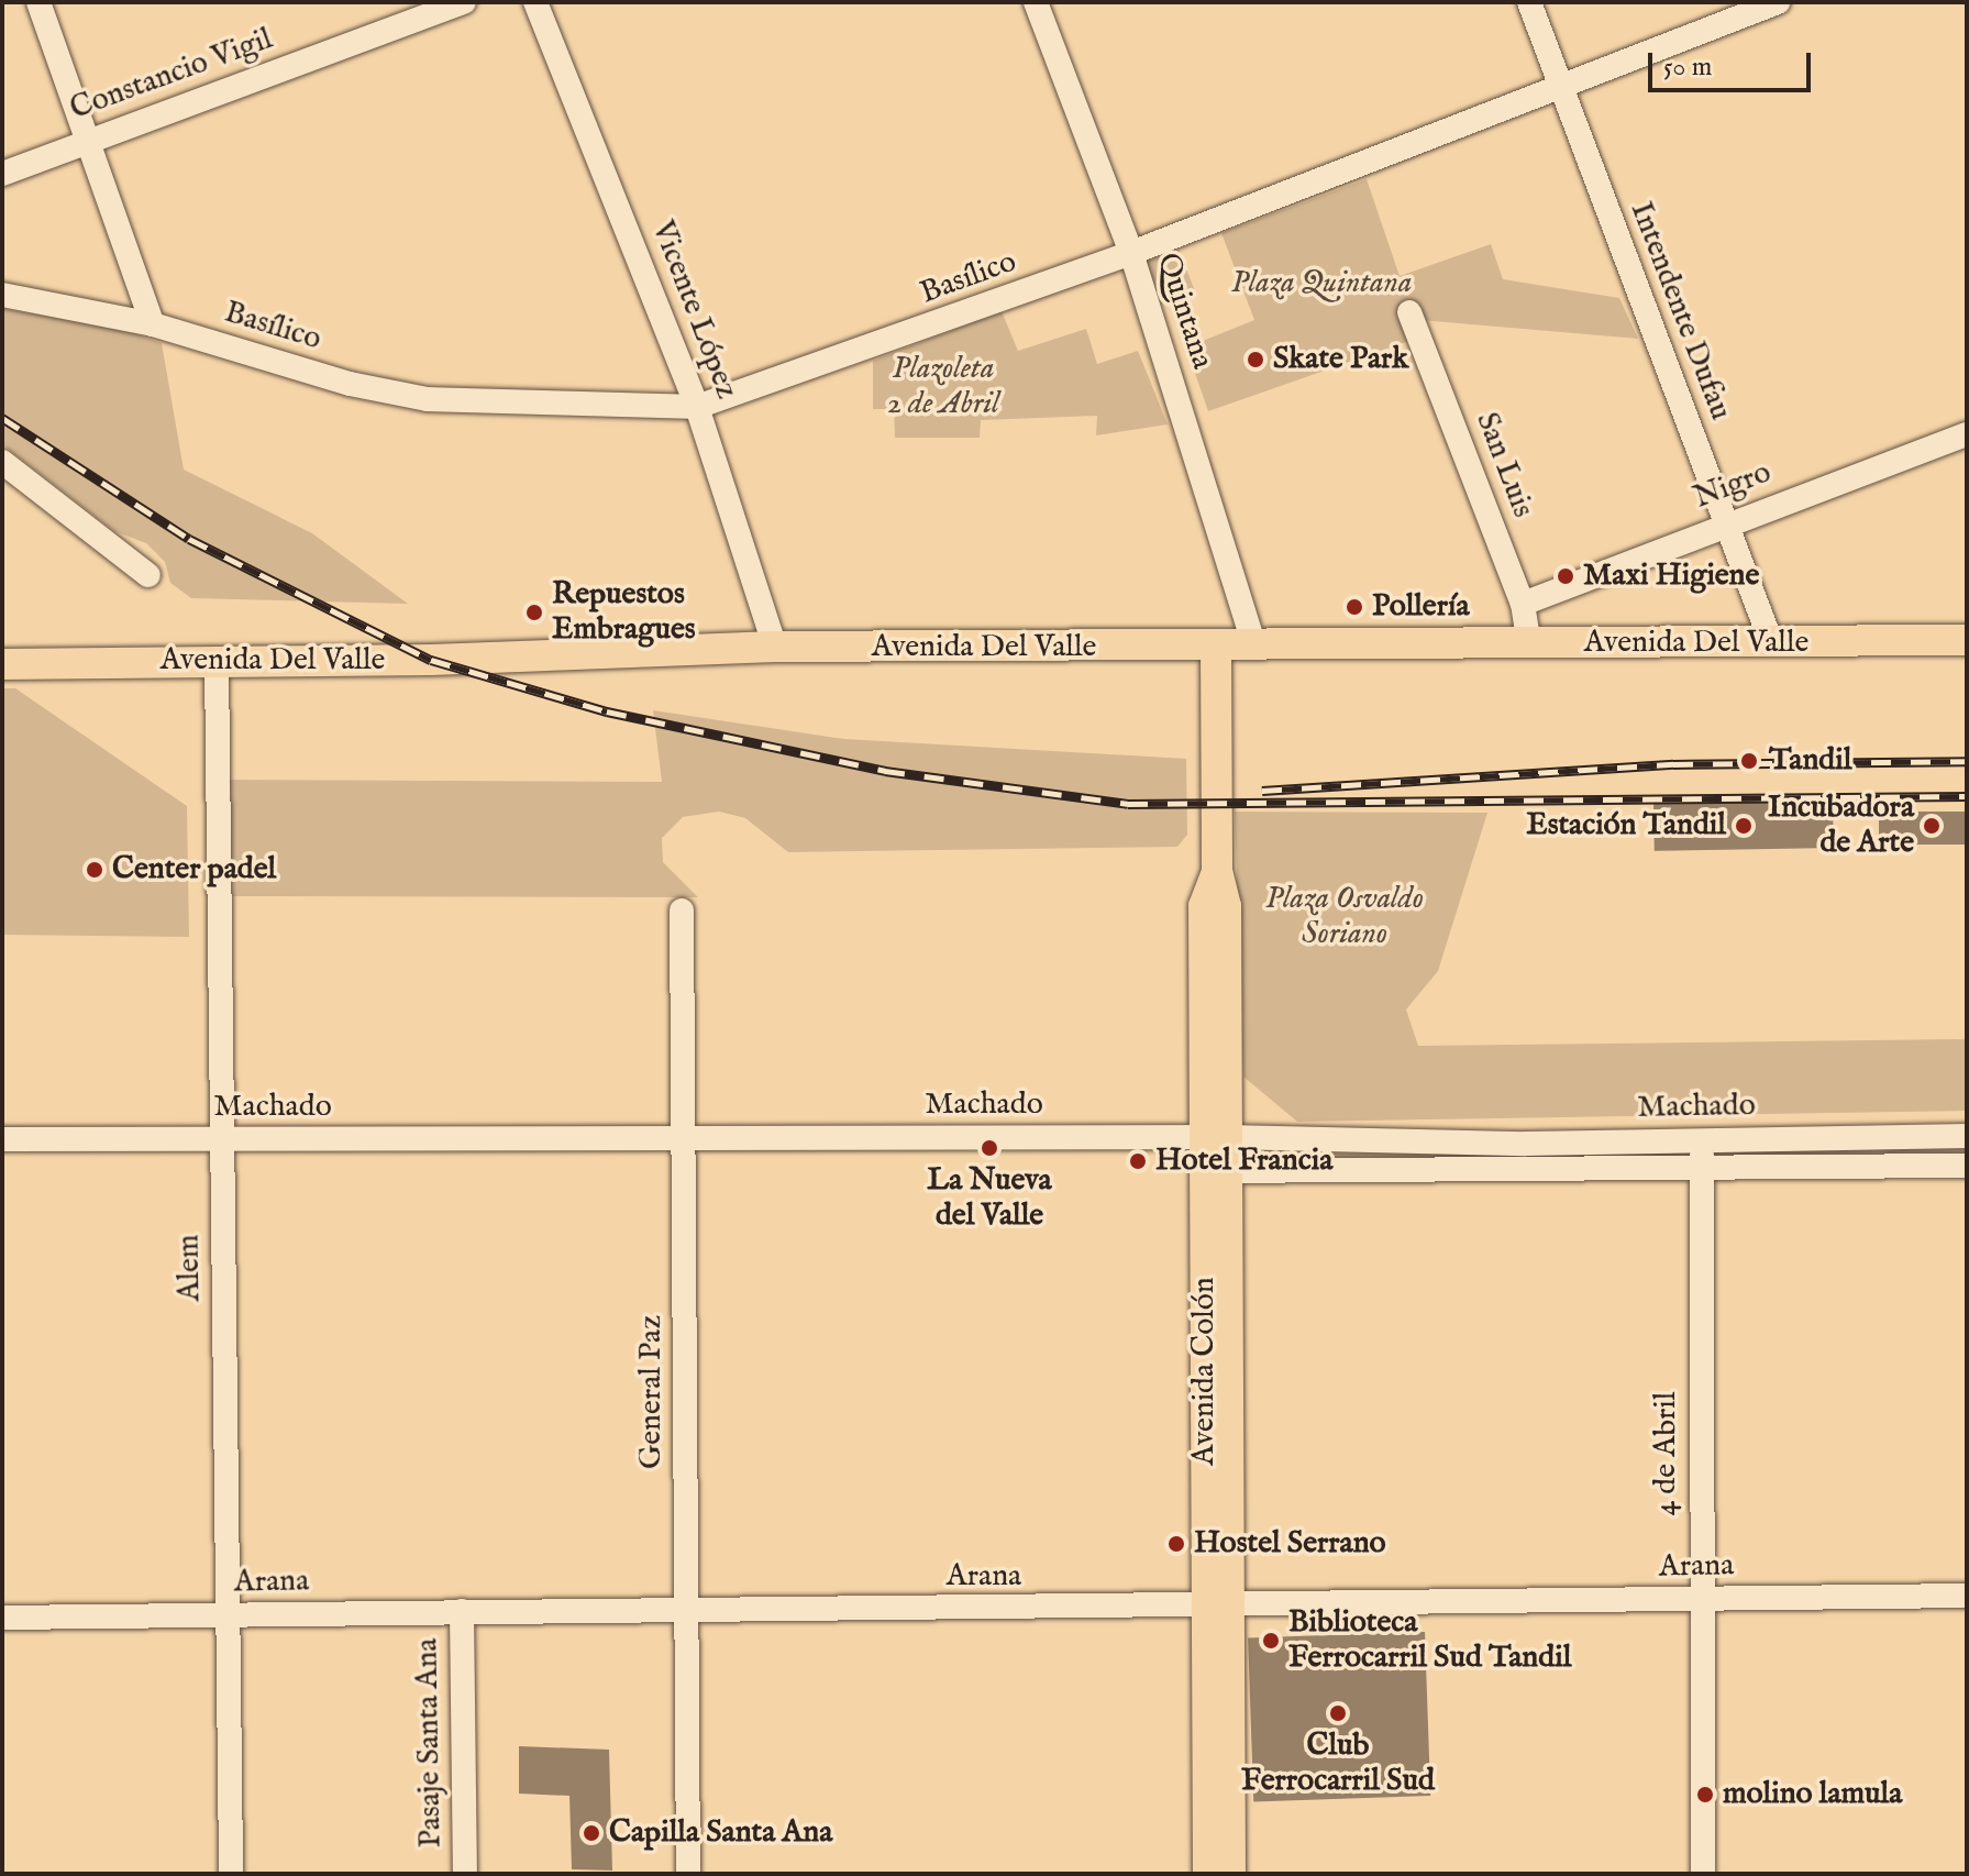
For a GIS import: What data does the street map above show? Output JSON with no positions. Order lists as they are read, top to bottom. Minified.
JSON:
{"streets":{"main road":["Avenida Del Valle","Avenida Colón"],"street":["Constancio Vigil","Basílico","Vicente López","Quintana","Intendente Dufau","San Luis","Nigro","Machado","Alem","General Paz","4 de Abril","Arana","Pasaje Santa Ana"]},"crossings":[["Basílico","Vicente López"],["Basílico","Quintana"],["Basílico","Intendente Dufau"],["Vicente López","Avenida Del Valle"],["Quintana","Avenida Del Valle"],["Intendente Dufau","Nigro"],["Intendente Dufau","Avenida Del Valle"],["San Luis","Nigro"],["San Luis","Avenida Del Valle"],["Avenida Del Valle","Alem"],["Avenida Del Valle","Avenida Colón"],["Machado","Alem"],["Machado","Avenida Colón"],["Machado","General Paz"],["Machado","4 de Abril"],["Alem","Arana"],["Avenida Colón","Arana"],["General Paz","Arana"],["4 de Abril","Arana"],["Arana","Pasaje Santa Ana"]],"parks":["Plaza Quintana","Plazoleta 2 de Abril","Plaza Osvaldo Soriano"],"places":["Skate Park","Maxi Higiene","Pollería","Repuestos Embragues","Tandil","Estación Tandil","Incubadora de Arte","Center padel","La Nueva del Valle","Hotel Francia","Hostel Serrano","Biblioteca Ferrocarril Sud Tandil","Club Ferrocarril Sud","molino lamula","Capilla Santa Ana"],"scale_bar":"50 m"}
